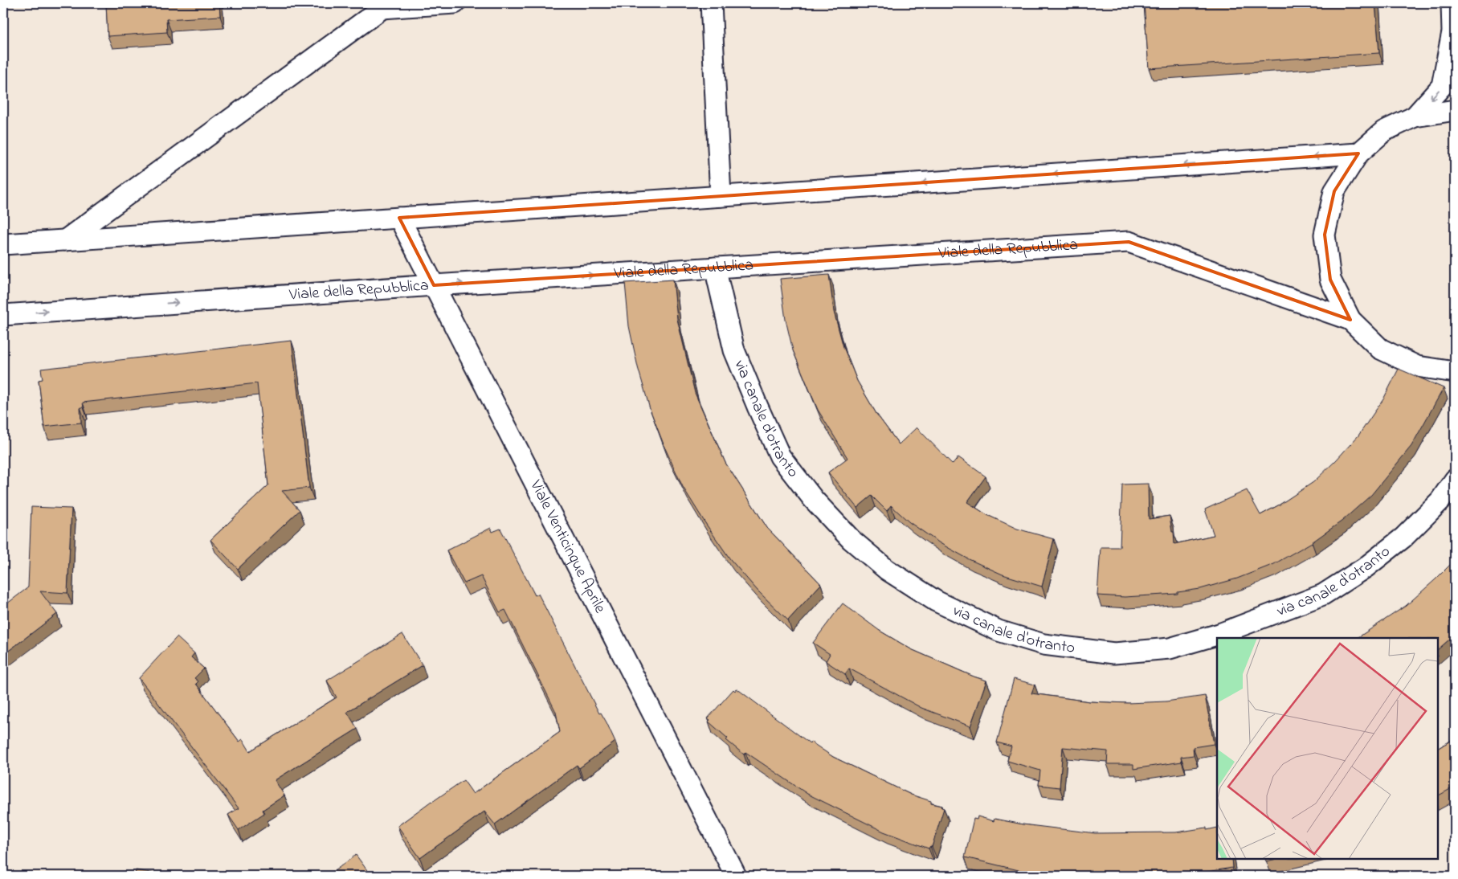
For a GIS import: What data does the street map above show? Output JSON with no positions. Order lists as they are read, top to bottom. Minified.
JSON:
{"streets":{"street":["Viale della Repubblica","via canale d'otranto","Viale Venticinque Aprile"]},"crossings":[["Viale della Repubblica","via canale d'otranto"],["Viale della Repubblica","Viale Venticinque Aprile"]]}
